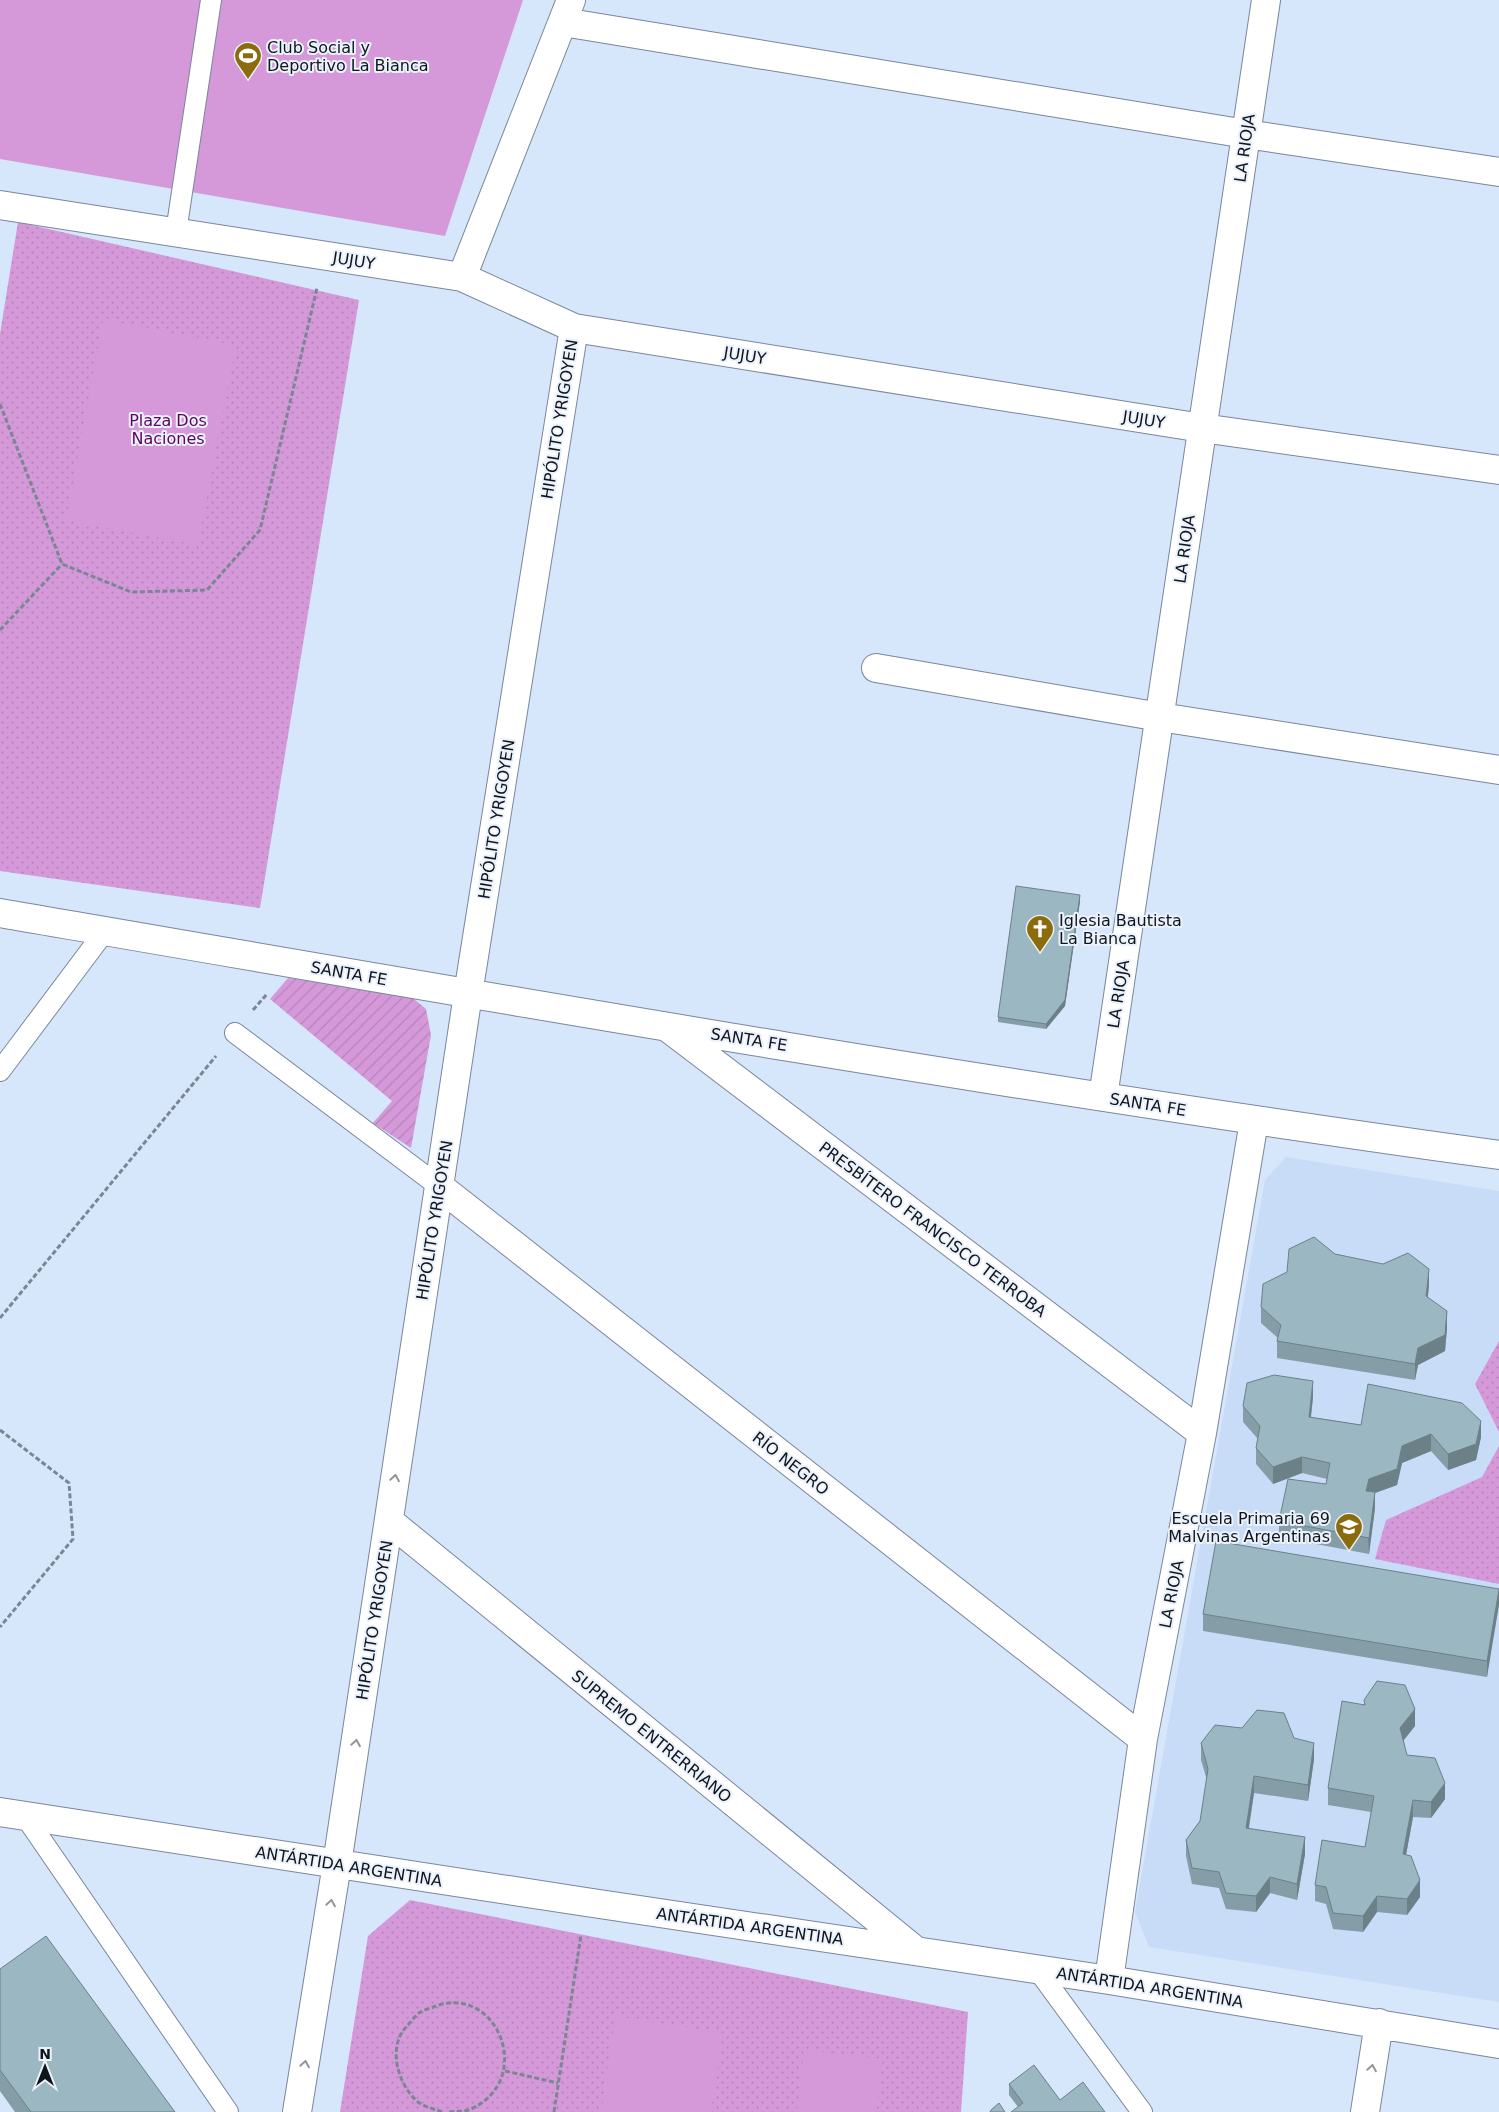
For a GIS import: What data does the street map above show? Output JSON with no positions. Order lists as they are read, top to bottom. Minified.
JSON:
{"streets":{"street":["LA RIOJA","JUJUY","HIPÓLITO YRIGOYEN","SANTA FE","PRESBÍTERO FRANCISCO TERROBA","RÍO NEGRO","SUPREMO ENTRERRIANO","ANTÁRTIDA ARGENTINA"]},"crossings":[["LA RIOJA","JUJUY"],["LA RIOJA","SANTA FE"],["LA RIOJA","PRESBÍTERO FRANCISCO TERROBA"],["LA RIOJA","RÍO NEGRO"],["LA RIOJA","ANTÁRTIDA ARGENTINA"],["JUJUY","HIPÓLITO YRIGOYEN"],["HIPÓLITO YRIGOYEN","SANTA FE"],["HIPÓLITO YRIGOYEN","RÍO NEGRO"],["HIPÓLITO YRIGOYEN","SUPREMO ENTRERRIANO"],["HIPÓLITO YRIGOYEN","ANTÁRTIDA ARGENTINA"],["SANTA FE","PRESBÍTERO FRANCISCO TERROBA"],["SUPREMO ENTRERRIANO","ANTÁRTIDA ARGENTINA"]],"one_way":["HIPÓLITO YRIGOYEN"],"parks":["Plaza Dos Naciones"],"places":{"sports":["Club Social y Deportivo La Bianca"],"church":["Iglesia Bautista La Bianca"],"school or university":["Escuela Primaria 69 Malvinas Argentinas"]},"north":"top"}
